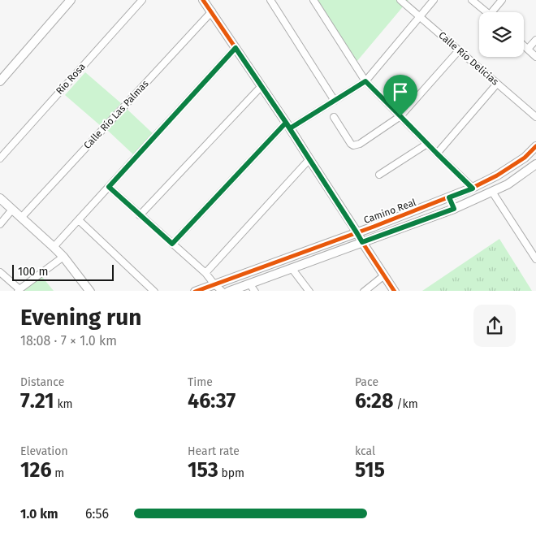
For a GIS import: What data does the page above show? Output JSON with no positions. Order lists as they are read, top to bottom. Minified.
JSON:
{"streets":{"street":["Calle Río Delicias","Río Rosa","Calle Río Las Palmas","Camino Real"]},"scale_bar":"100 m","page":{"scale":"100 m","heading":["Evening run","18:08 · 7 × 1.0 km"],"stats":[["Distance","7.21 km"],["Time","46:37"],["Pace","6:28 /km"],["Elevation","126 m"],["Heart rate","153 bpm"],["kcal","515"]],"list":[{"name":"1.0 km","note":"6:56"}]}}
